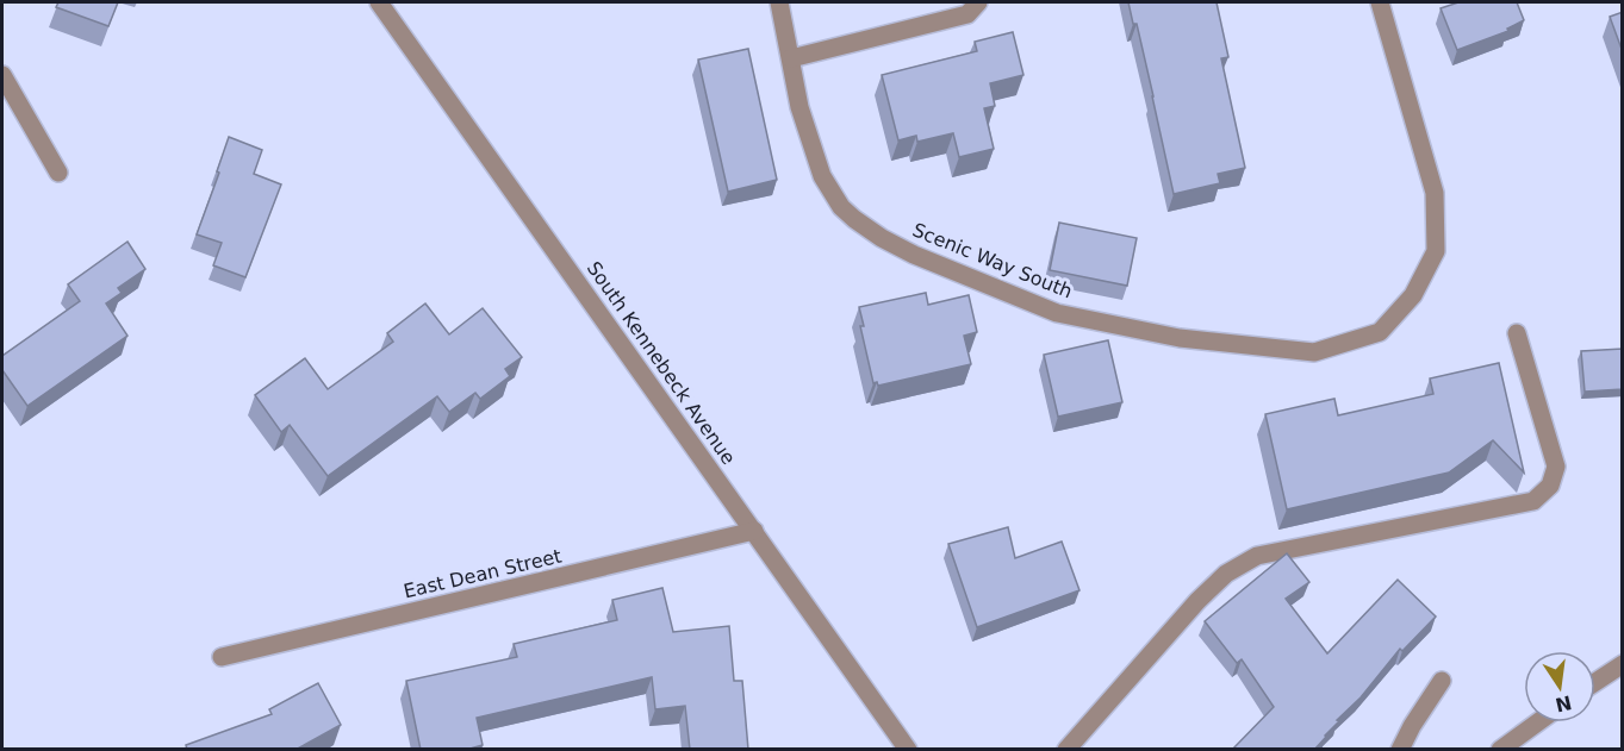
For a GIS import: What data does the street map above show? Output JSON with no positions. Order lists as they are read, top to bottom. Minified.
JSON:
{"streets":{"street":["Scenic Way South","South Kennebeck Avenue","East Dean Street"]},"crossings":[["South Kennebeck Avenue","East Dean Street"]],"north":"bottom"}
